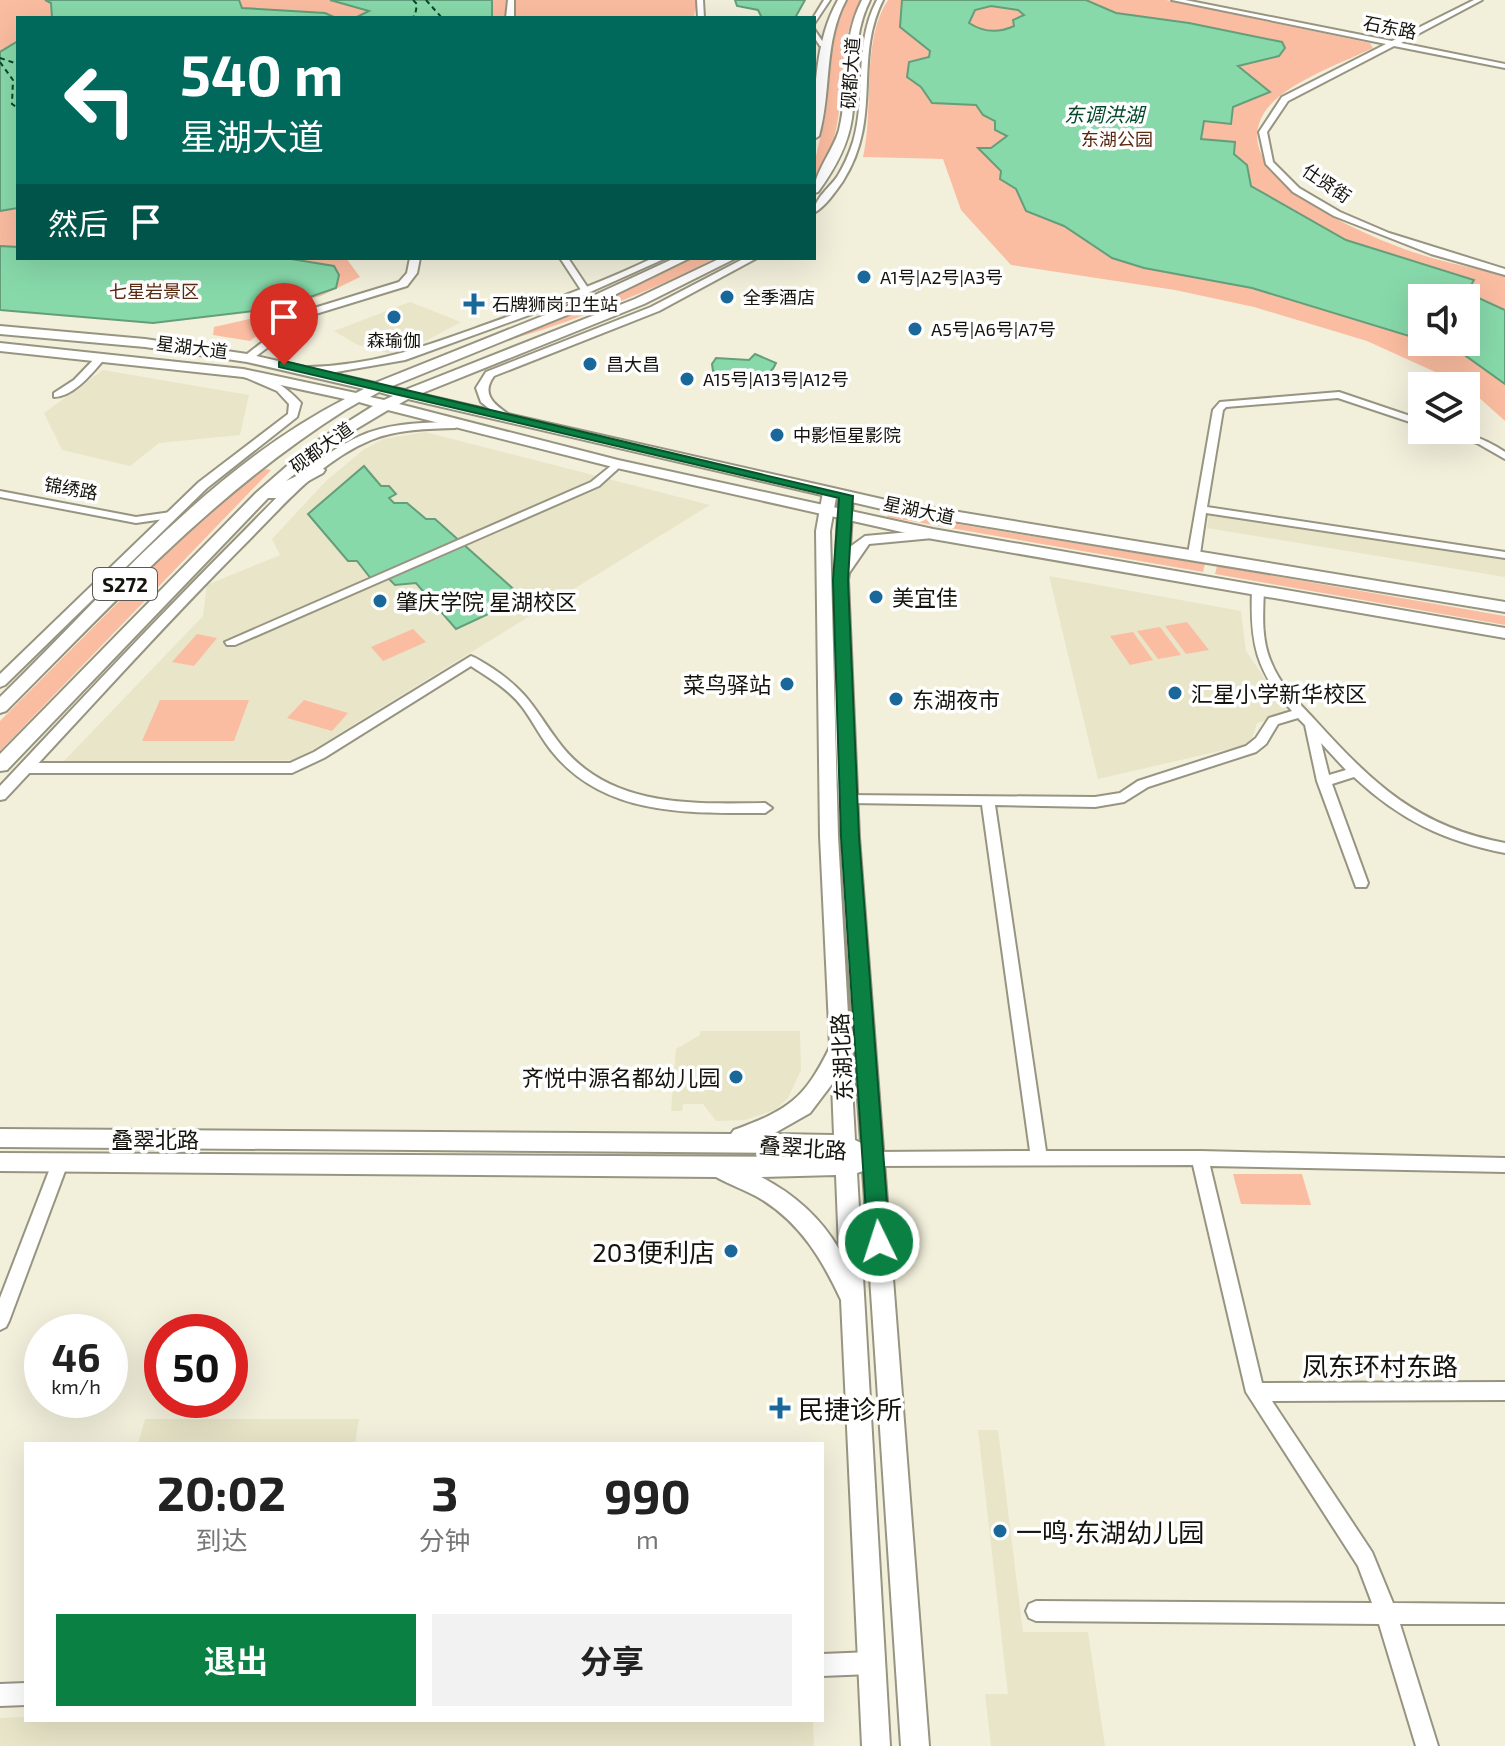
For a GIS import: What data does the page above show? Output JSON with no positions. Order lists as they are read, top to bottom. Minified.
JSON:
{"streets":{"main road":["砚都大道","星湖大道","S272","东湖北路","叠翠北路"],"street":["石东路","锦绣路","凤东环村东路"]},"crossings":[["砚都大道","星湖大道"],["砚都大道","锦绣路"],["星湖大道","东湖北路"],["东湖北路","叠翠北路"]],"water":["东调洪湖"],"parks":["东湖公园","七星岩景区"],"places":{"other":["A1号|A2号|A3号","全季酒店","森瑜伽","A5号|A6号|A7号","昌大昌","A15号|A13号|A12号","中影恒星影院","美宜佳","肇庆学院 星湖校区","菜鸟驿站","汇星小学新华校区","东湖夜市","齐悦中源名都幼儿园","203便利店","一鸣·东湖幼儿园"],"health":["石牌狮岗卫生站","民捷诊所"]},"page":{"turn":["540 m","星湖大道"],"then":"然后","speed":"46 km/h","limit":"50","eta":["20:02","到达","3","分钟","990","m"],"buttons":["退出","分享"]}}
